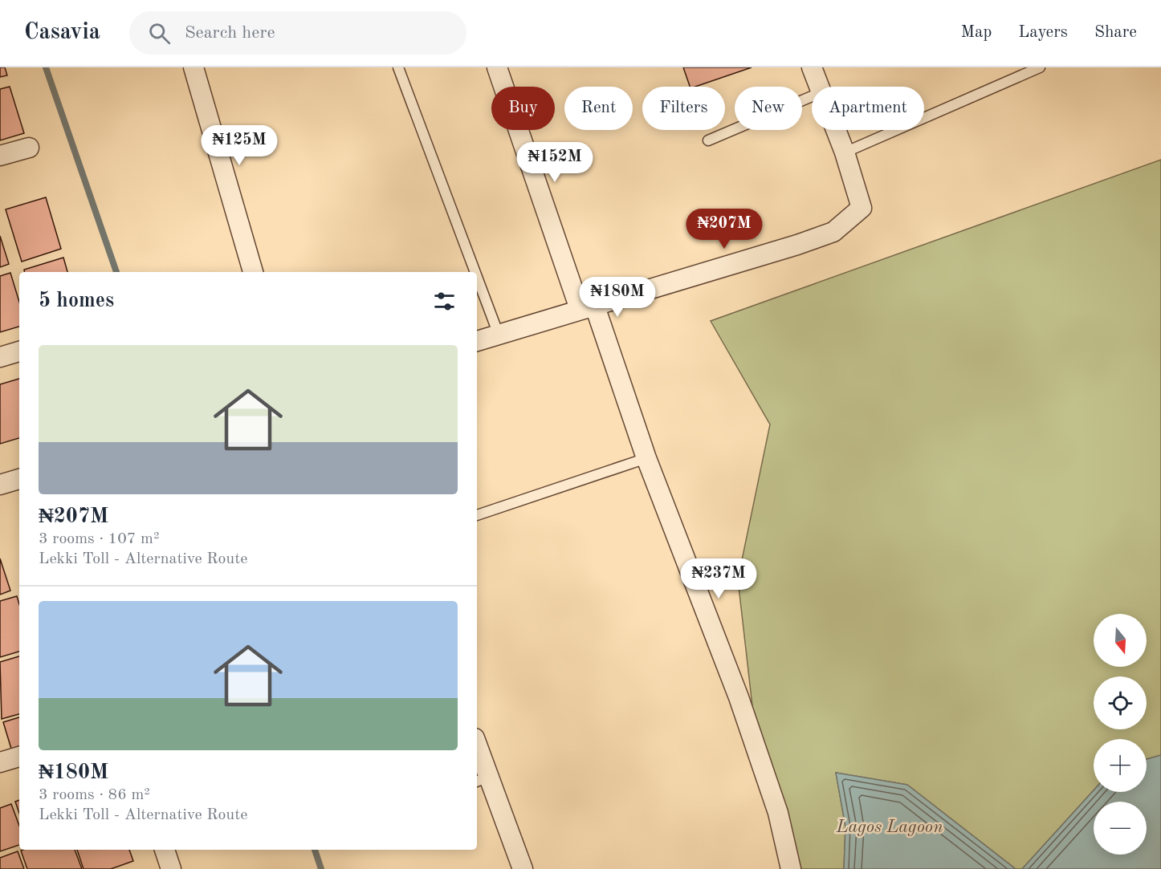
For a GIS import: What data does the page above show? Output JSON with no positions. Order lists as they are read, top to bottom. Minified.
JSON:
{"water":["Lagos Lagoon"],"north":"bottom","page":{"header":"Casavia","search":"Search here","nav":["Map","Layers","Share"],"chip":["Buy","Rent","Filters","New","Apartment"],"price":["₦125M","₦152M","₦207M","₦180M","₦237M"],"heading":"5 homes","list":[{"name":"₦207M","note":"3 rooms · 107 m² · Lekki Toll - Alternative Route"},{"name":"₦180M","note":"3 rooms · 86 m² · Lekki Toll - Alternative Route"}],"map_buttons":["+","−"]}}
